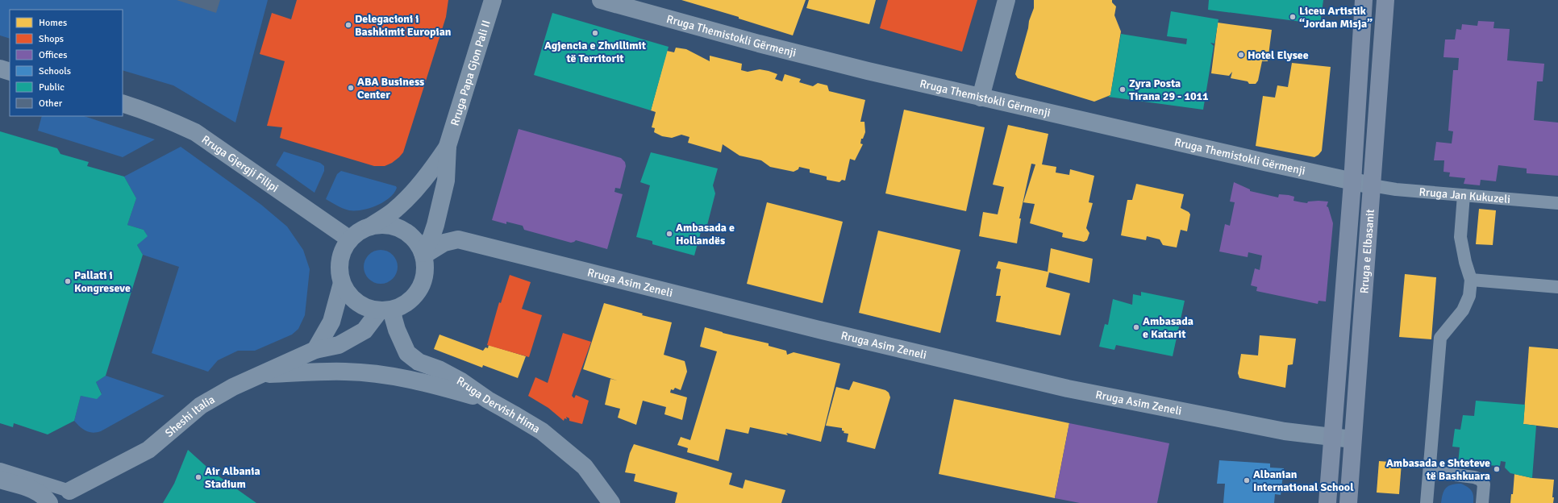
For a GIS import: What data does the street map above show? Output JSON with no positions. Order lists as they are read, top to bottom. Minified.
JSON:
{"streets":{"main road":["Rruga e Elbasanit"],"street":["Rruga Themistokli Gërmenji","Rruga Papa Gjon Pali II","Rruga Gjergji Filipi","Rruga Asim Zeneli","Rruga Dervish Hima","Sheshi Italia"],"lane":["Rruga Jan Kukuzeli"]},"crossings":[["Rruga Themistokli Gërmenji","Rruga Jan Kukuzeli"],["Rruga Themistokli Gërmenji","Rruga e Elbasanit"],["Rruga Papa Gjon Pali II","Rruga Gjergji Filipi"],["Rruga Papa Gjon Pali II","Rruga Asim Zeneli"],["Rruga Papa Gjon Pali II","Rruga Dervish Hima"],["Rruga Papa Gjon Pali II","Sheshi Italia"],["Rruga Gjergji Filipi","Rruga Asim Zeneli"],["Rruga Gjergji Filipi","Rruga Dervish Hima"],["Rruga Gjergji Filipi","Sheshi Italia"],["Rruga Jan Kukuzeli","Rruga e Elbasanit"],["Rruga e Elbasanit","Rruga Asim Zeneli"],["Rruga Asim Zeneli","Rruga Dervish Hima"],["Rruga Asim Zeneli","Sheshi Italia"],["Rruga Dervish Hima","Sheshi Italia"]],"places":["Liceu Artistik “Jordan Misja”","Delegacioni i Bashkimit Europian","Agjencia e Zhvillimit të Territorit","Hotel Elysee","ABA Business Center","Zyra Posta Tirana 29 - 1011","Ambasada e Hollandës","Pallati i Kongreseve","Ambasada e Katarit","Ambasada e Shteteve të Bashkuara","Air Albania Stadium","Albanian International School"],"legend":["Homes","Shops","Offices","Schools","Public","Other"]}
